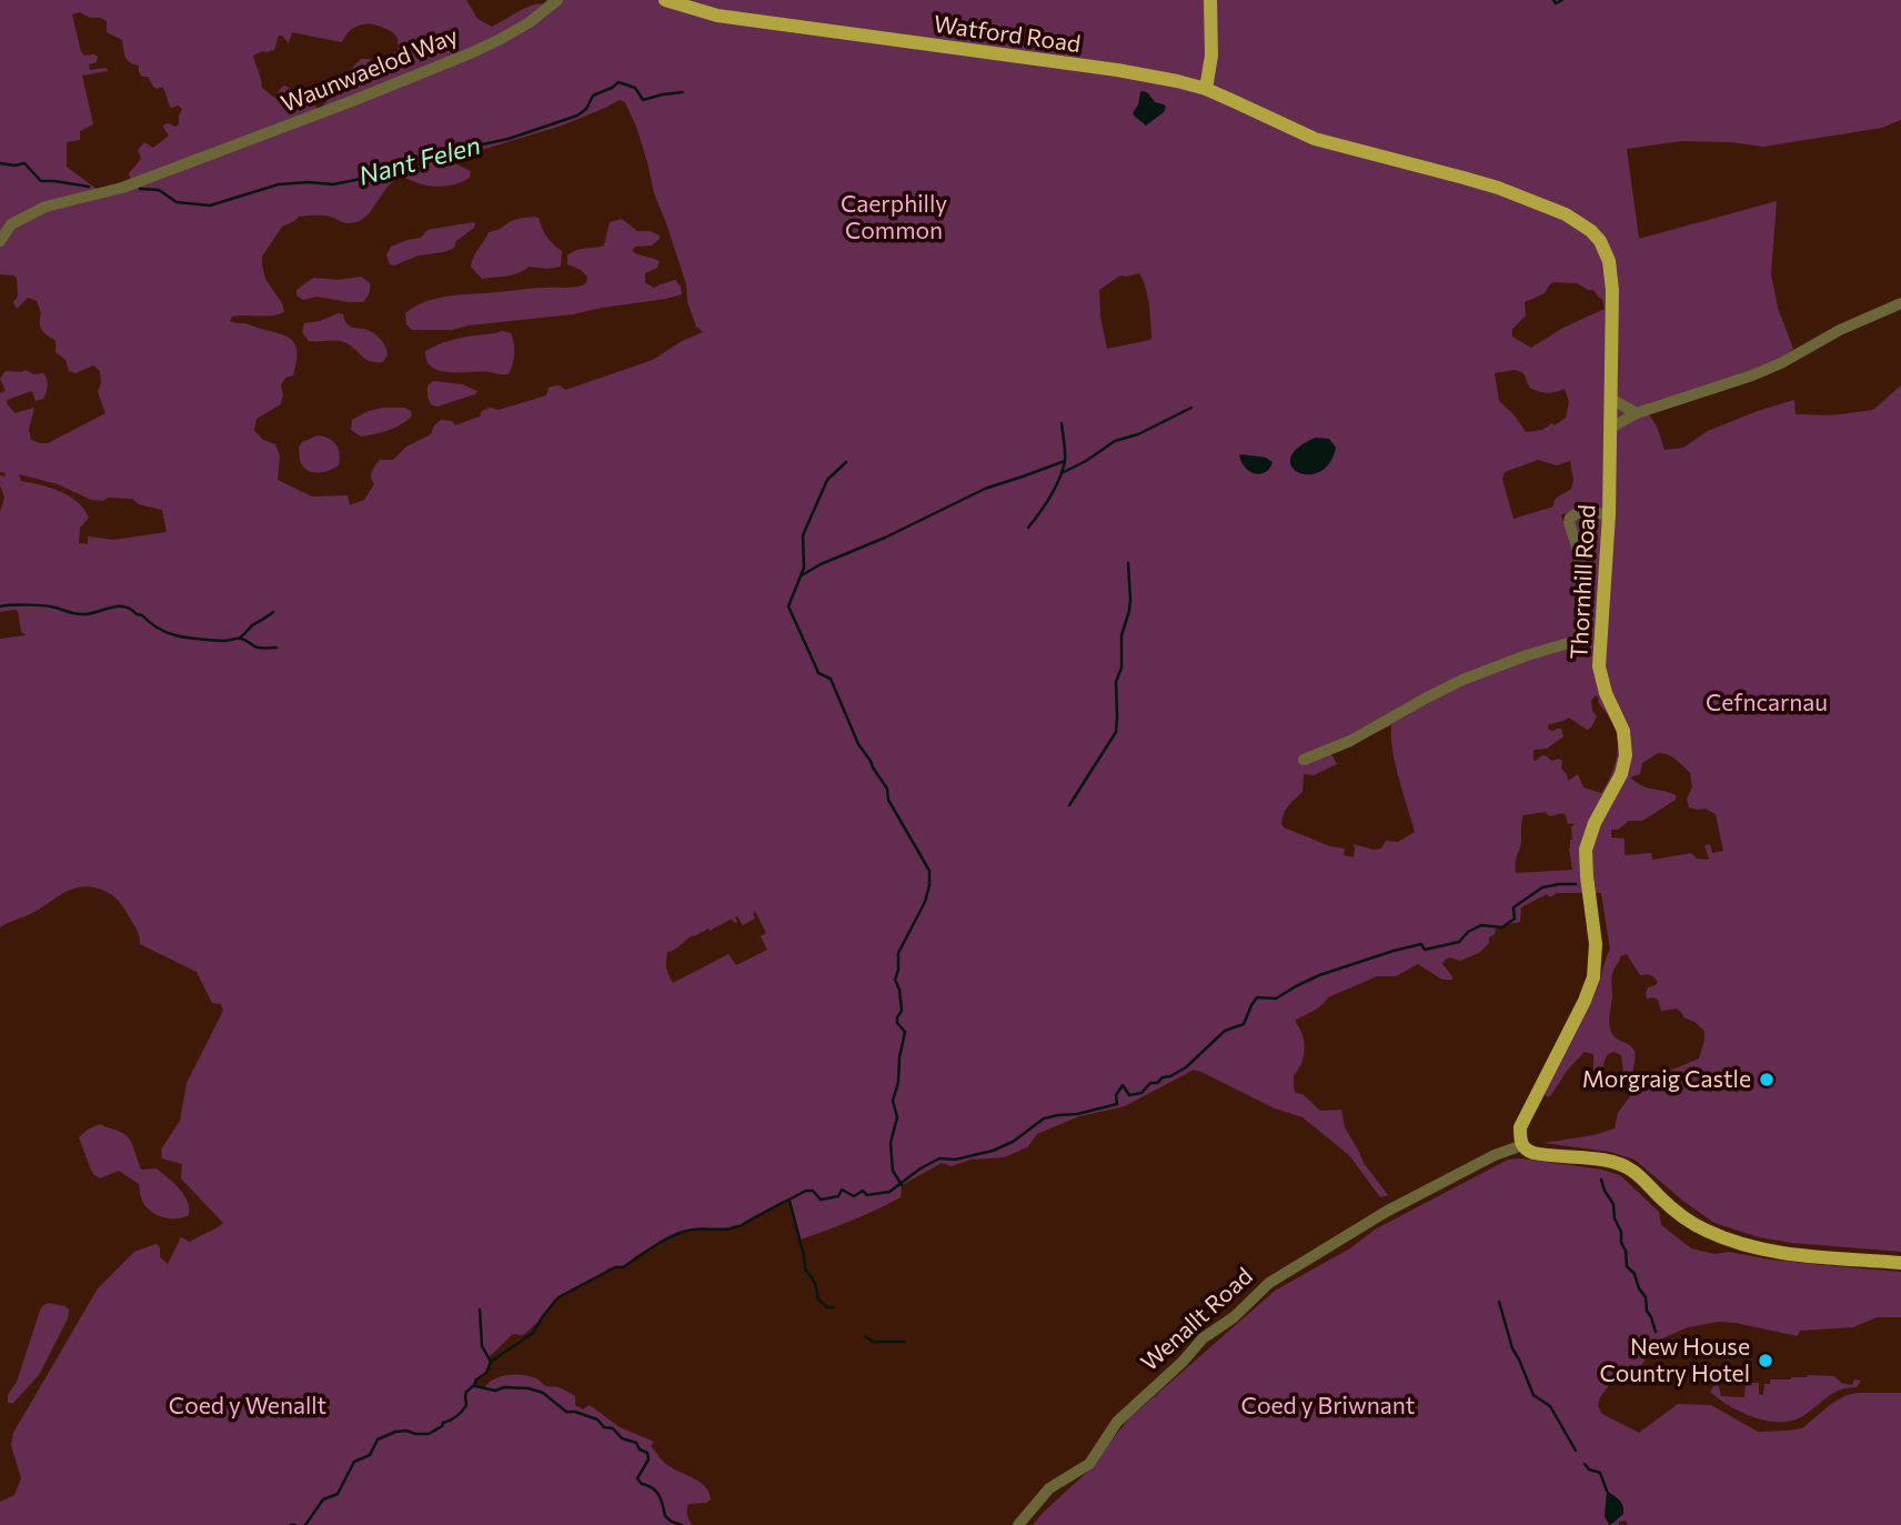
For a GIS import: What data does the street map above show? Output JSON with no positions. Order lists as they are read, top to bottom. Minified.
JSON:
{"streets":{"main road":["Watford Road","Thornhill Road"],"street":["Waunwaelod Way","Wenallt Road"]},"crossings":[["Watford Road","Thornhill Road"],["Thornhill Road","Wenallt Road"]],"water":["Nant Felen"],"parks":["Caerphilly Common","Cefncarnau","Coed y Wenallt","Coed y Briwnant"],"places":["Morgraig Castle","New House Country Hotel"]}
